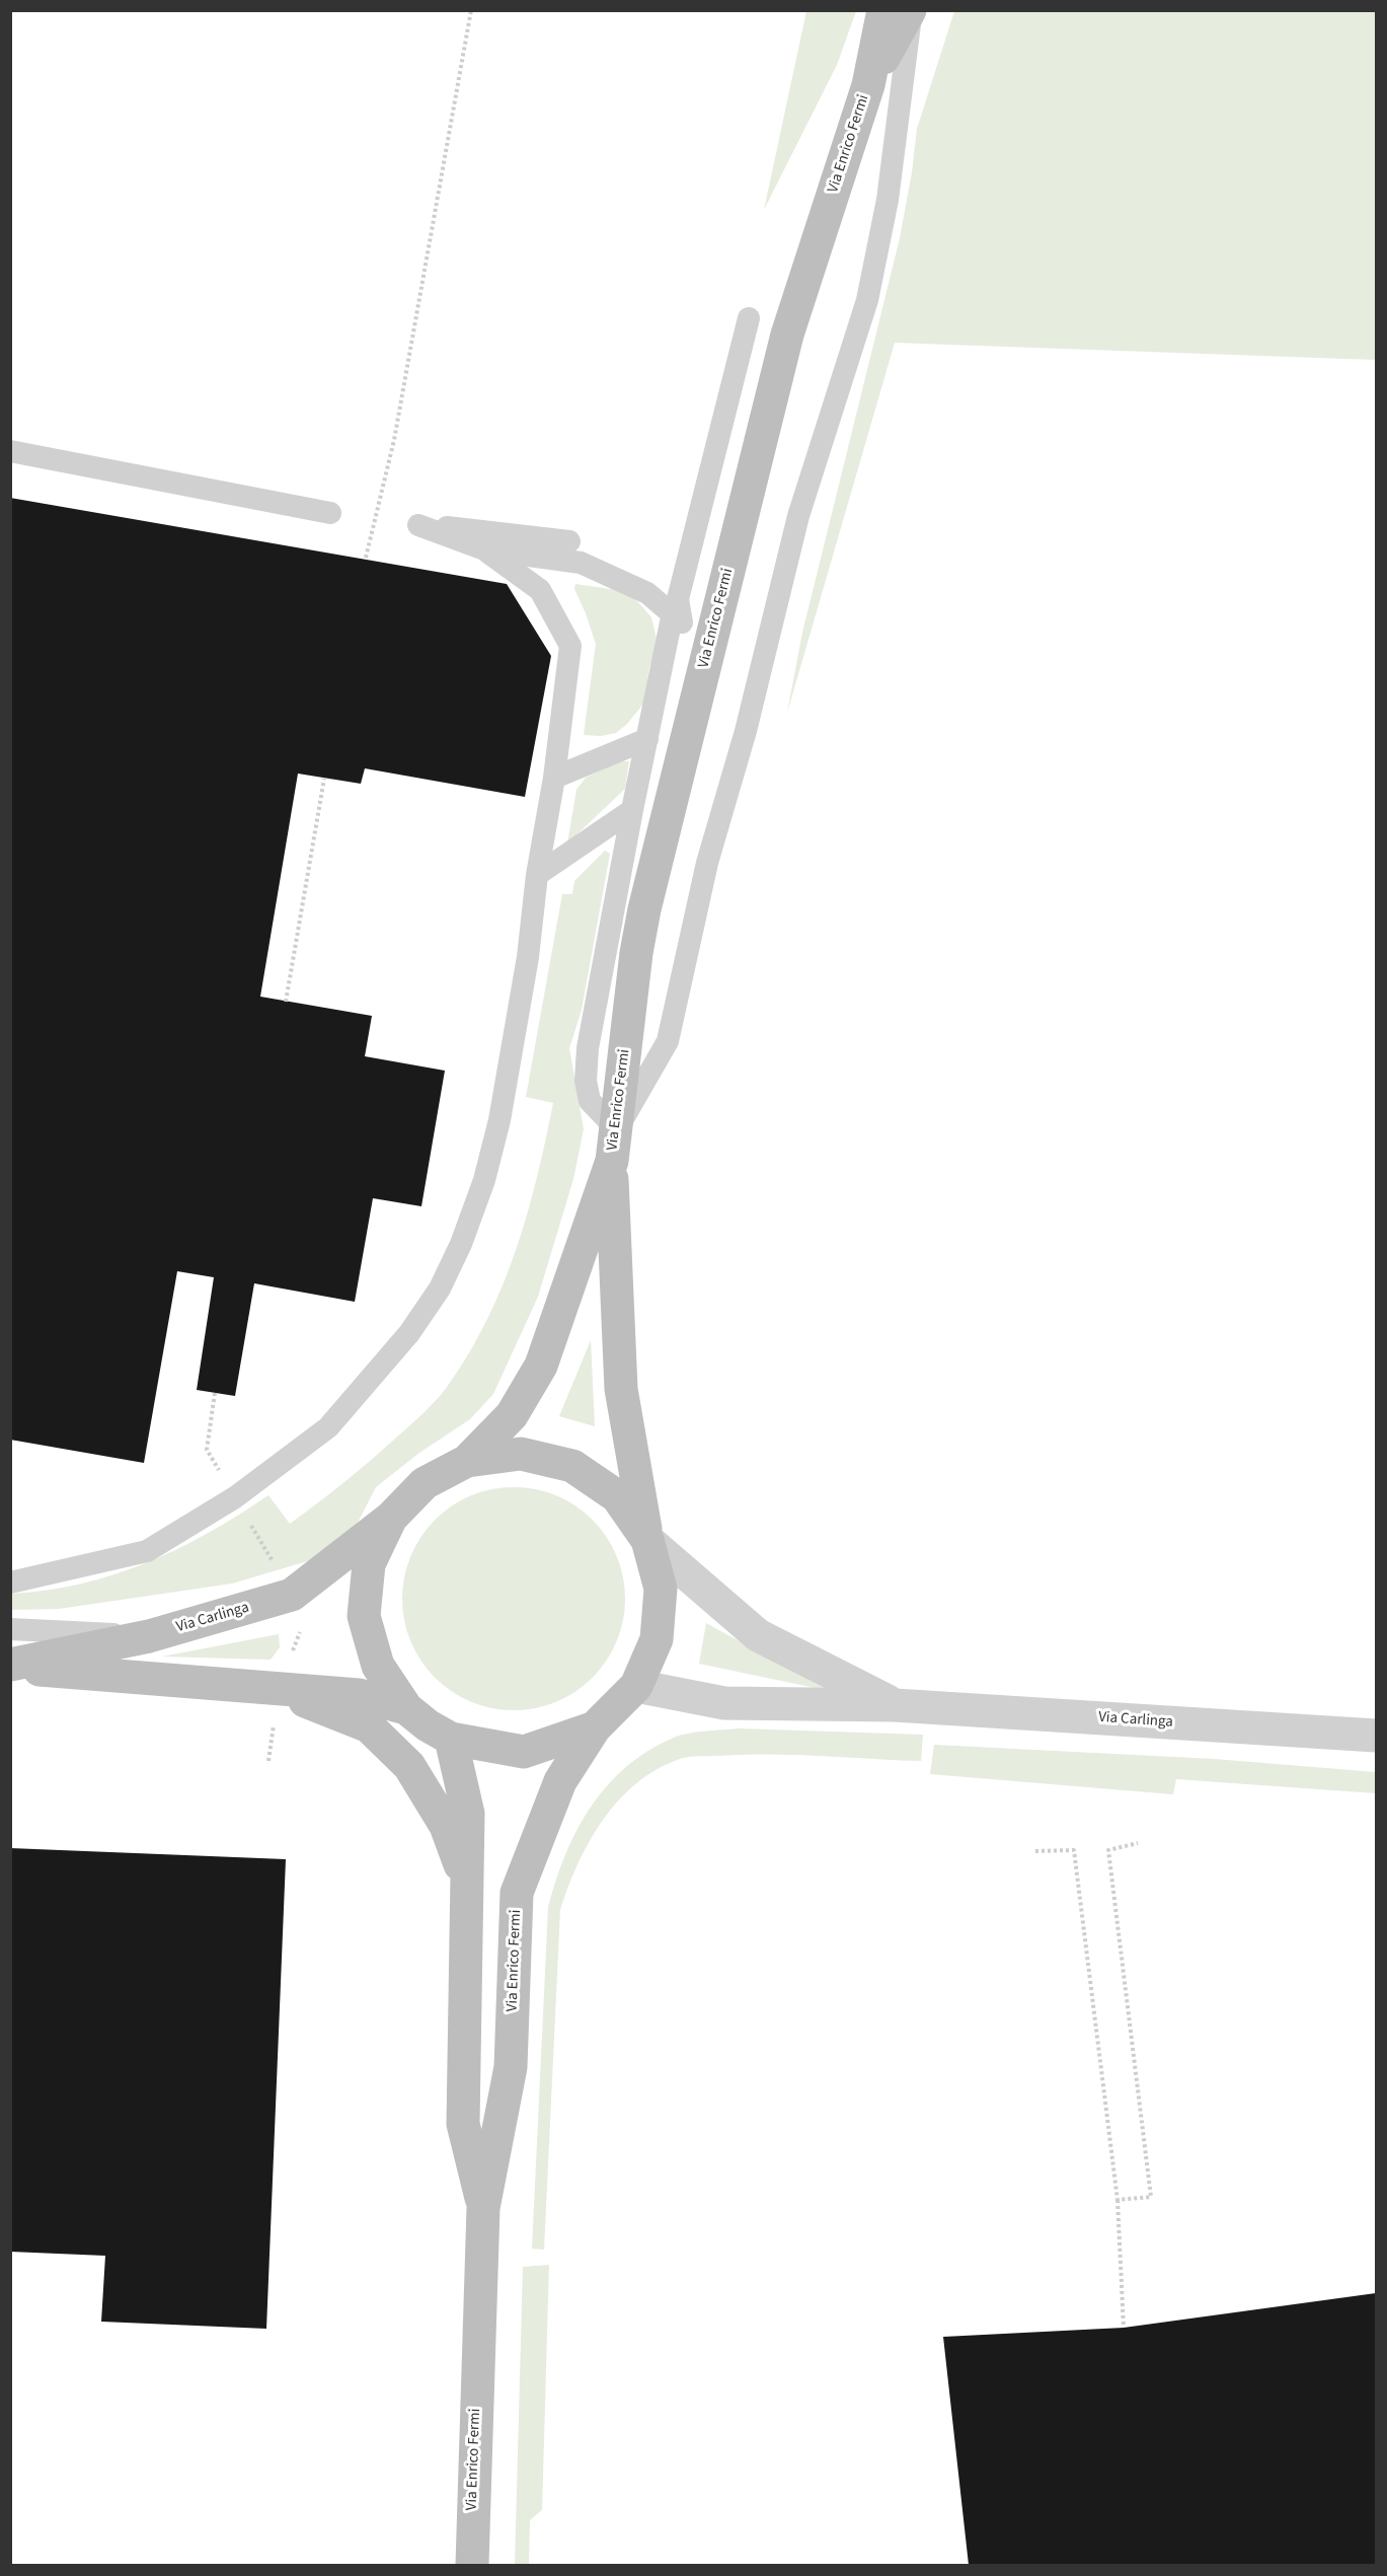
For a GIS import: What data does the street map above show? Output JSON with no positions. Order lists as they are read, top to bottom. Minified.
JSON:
{"streets":{"street":["Via Enrico Fermi","Via Carlinga"]},"crossings":[["Via Enrico Fermi","Via Carlinga"]]}
